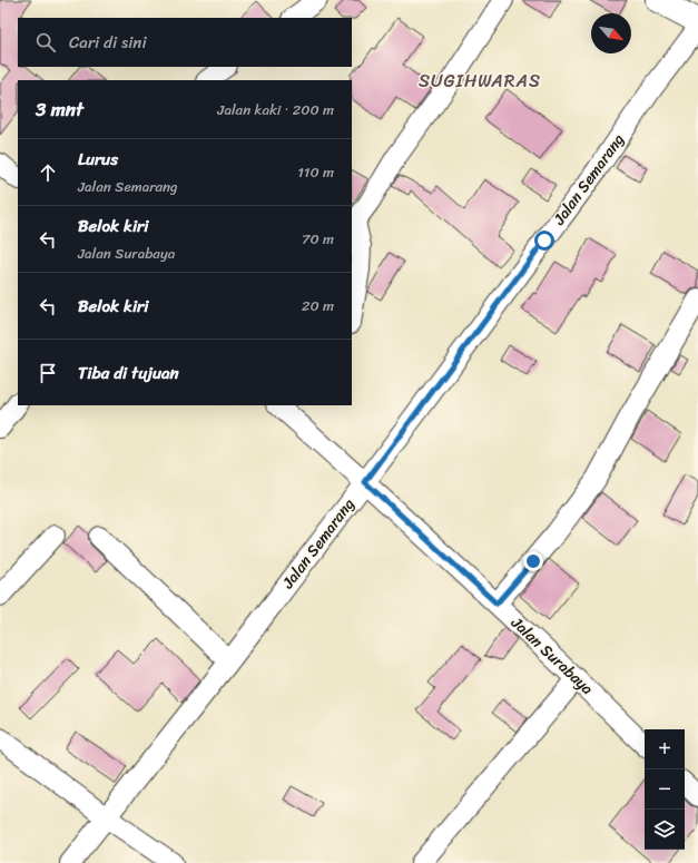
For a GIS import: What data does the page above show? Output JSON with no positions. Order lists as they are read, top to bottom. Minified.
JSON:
{"streets":{"street":["Jalan Semarang","Jalan Surabaya"]},"crossings":[["Jalan Semarang","Jalan Surabaya"]],"districts":["SUGIHWARAS"],"north":"bottom right","page":{"search":"Cari di sini","heading":["3 mnt","Jalan kaki · 200 m"],"list":[["Lurus","Jalan Semarang","110 m"],["Belok kiri","Jalan Surabaya","70 m"],["Belok kiri","20 m"],"Tiba di tujuan"],"map_buttons":["+","−"]}}
